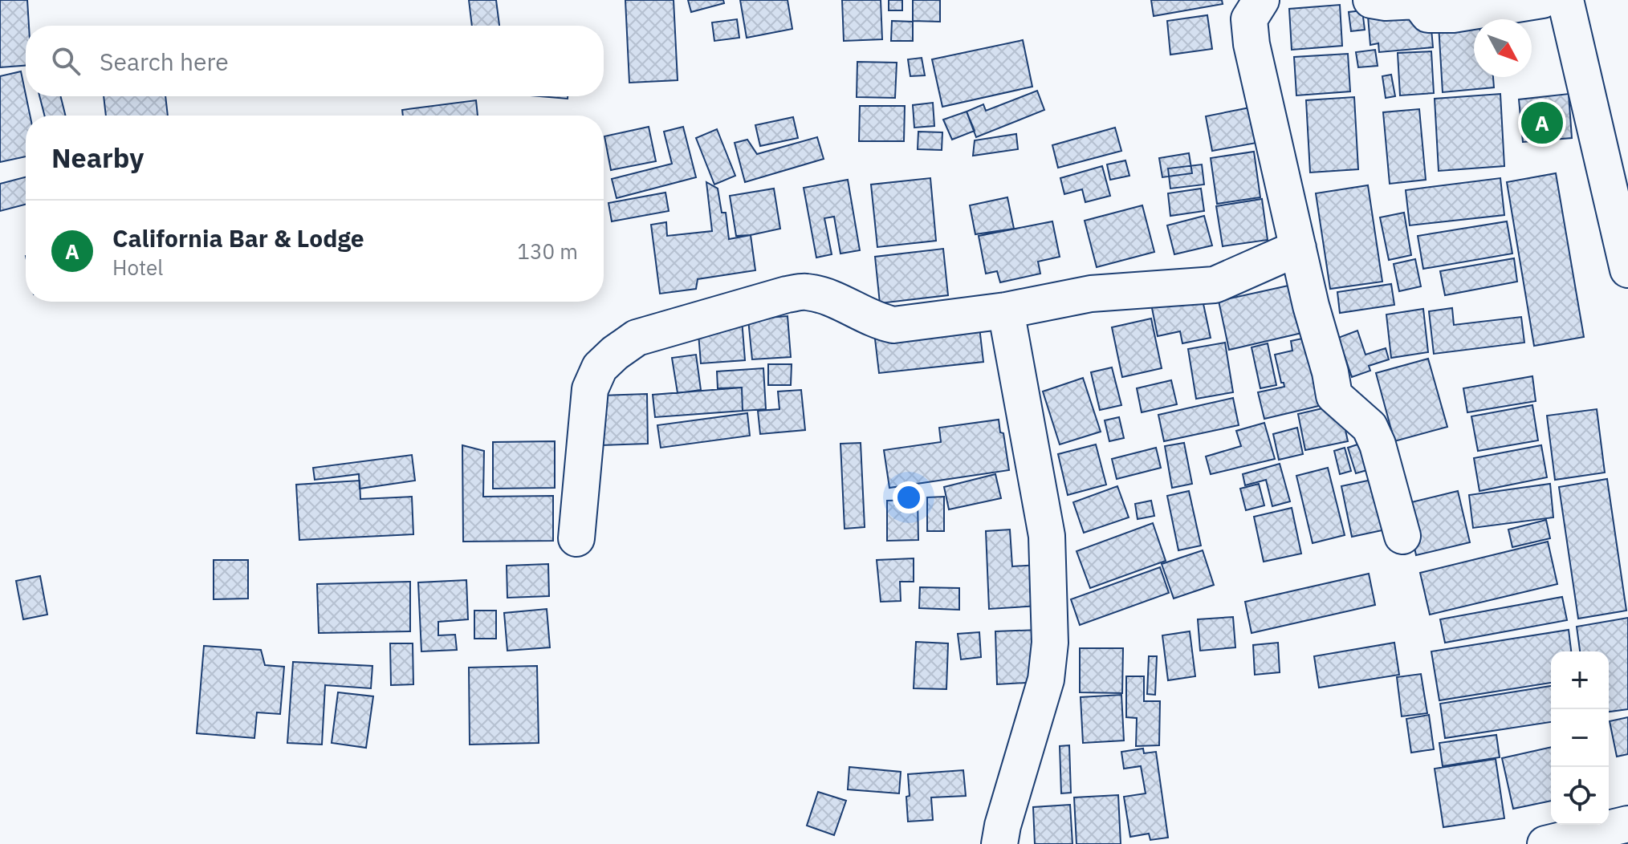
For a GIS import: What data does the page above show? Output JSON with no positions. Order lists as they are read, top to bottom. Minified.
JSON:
{"north":"bottom right","page":{"search":"Search here","pins":"A","heading":"Nearby","list":[{"mark":"A","name":"California Bar & Lodge","note":"Hotel","value":"130 m"}],"map_buttons":["+","−"]}}
